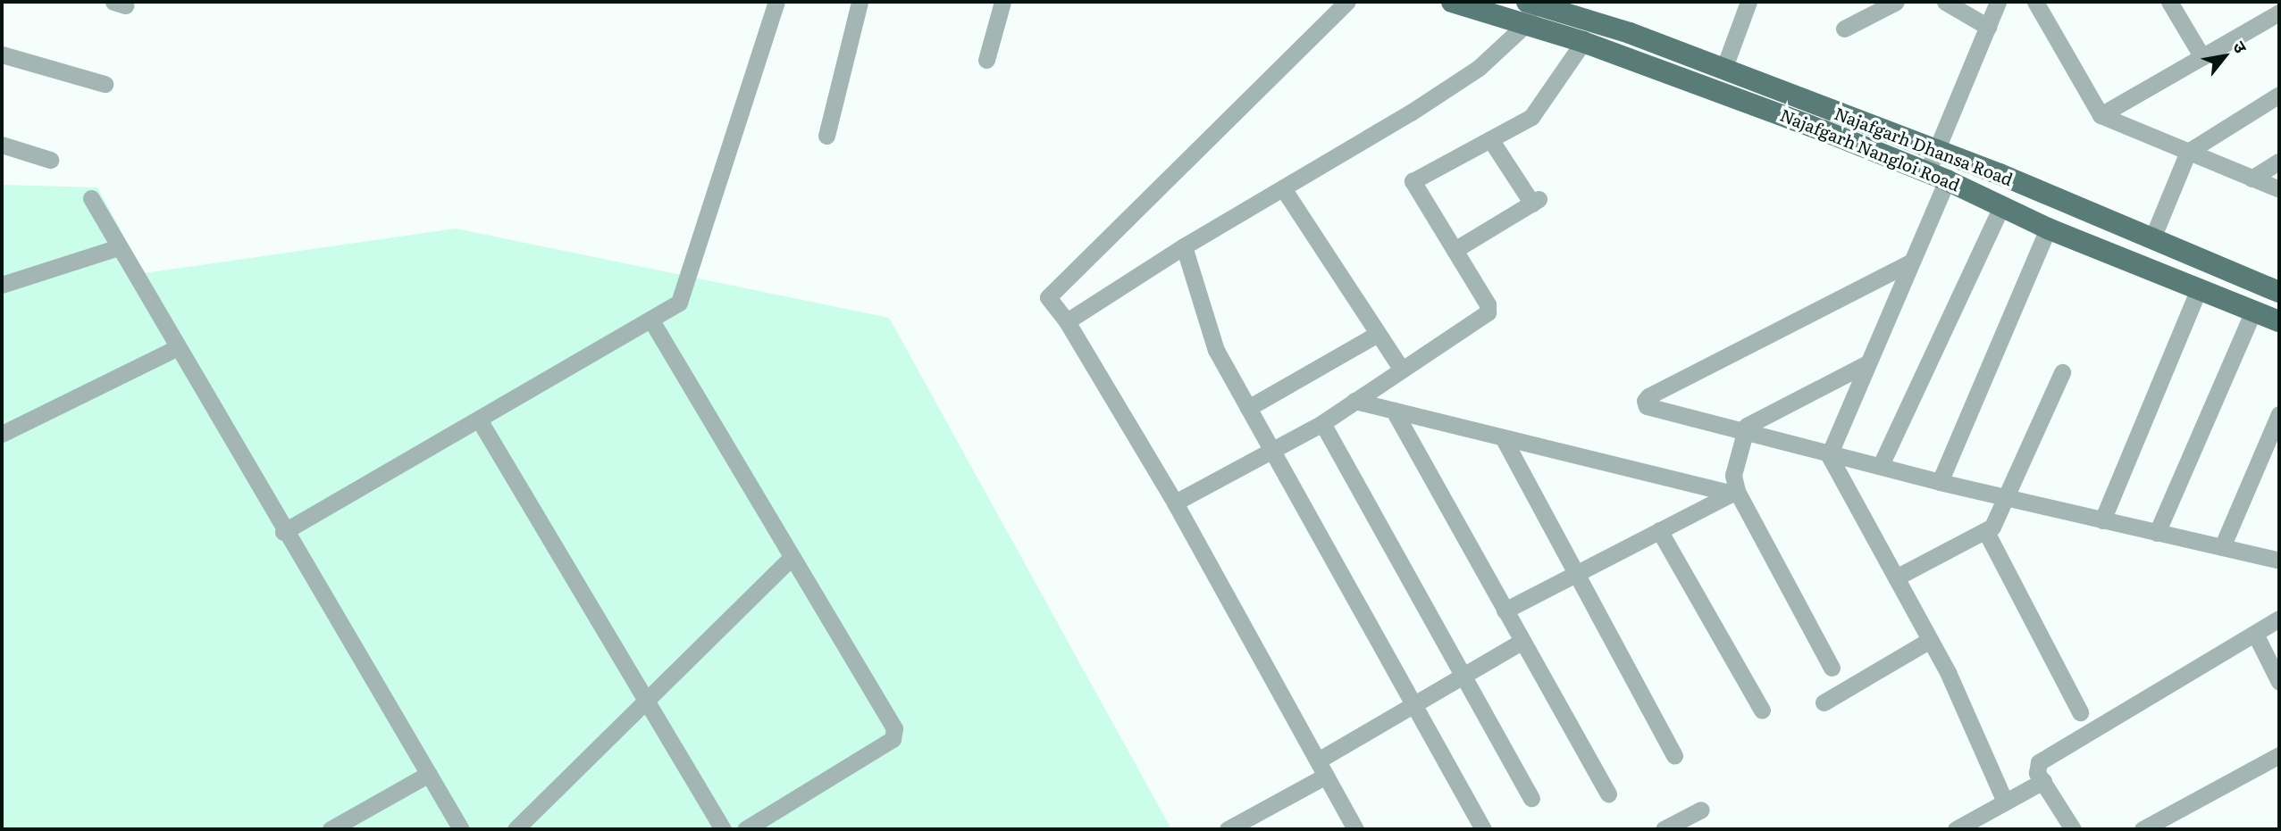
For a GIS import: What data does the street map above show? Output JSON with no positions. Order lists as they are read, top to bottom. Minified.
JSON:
{"streets":{"main road":["Najafgarh Dhansa Road","Najafgarh Nangloi Road"]},"north":"top right"}
